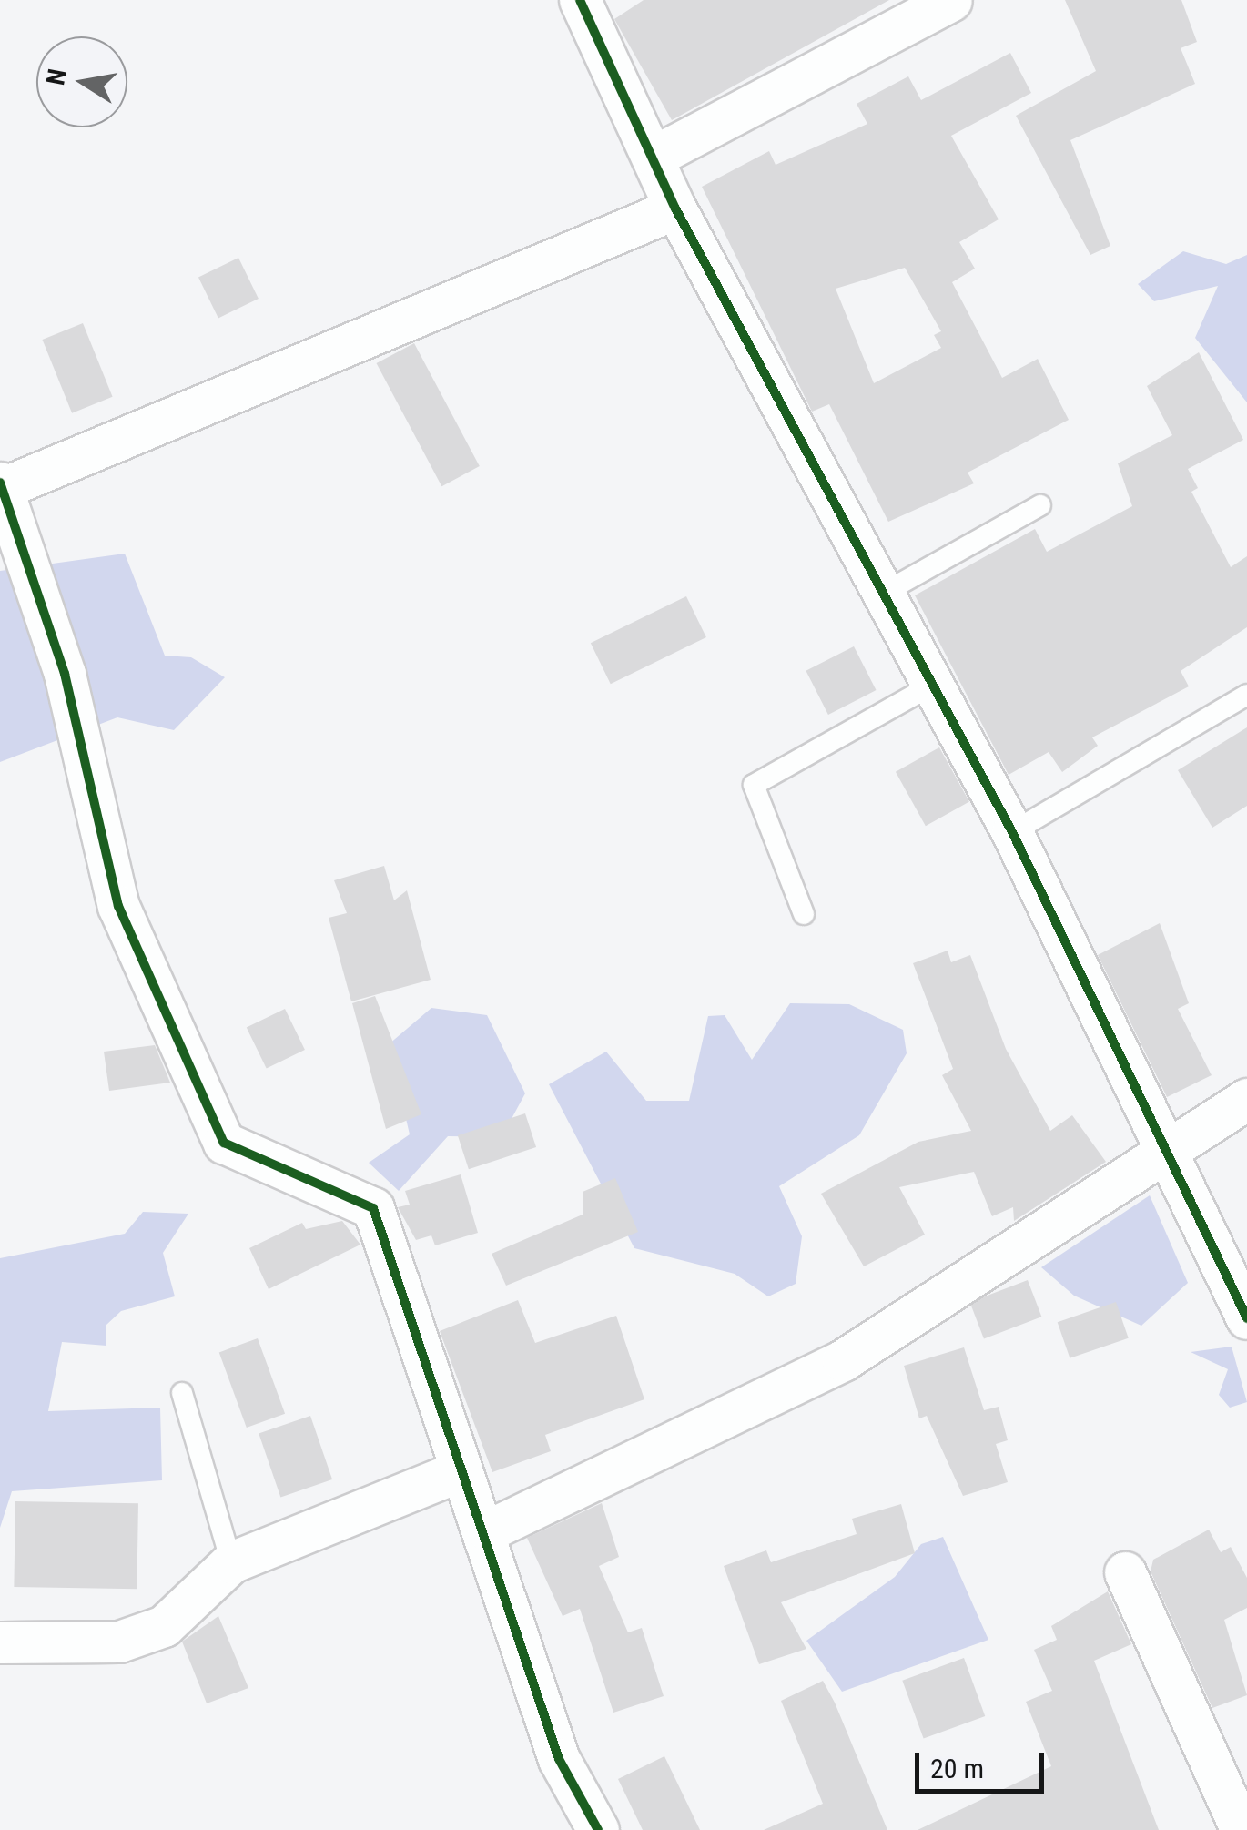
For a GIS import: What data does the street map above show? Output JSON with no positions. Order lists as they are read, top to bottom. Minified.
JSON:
{"scale_bar":"20 m","north":"left"}
